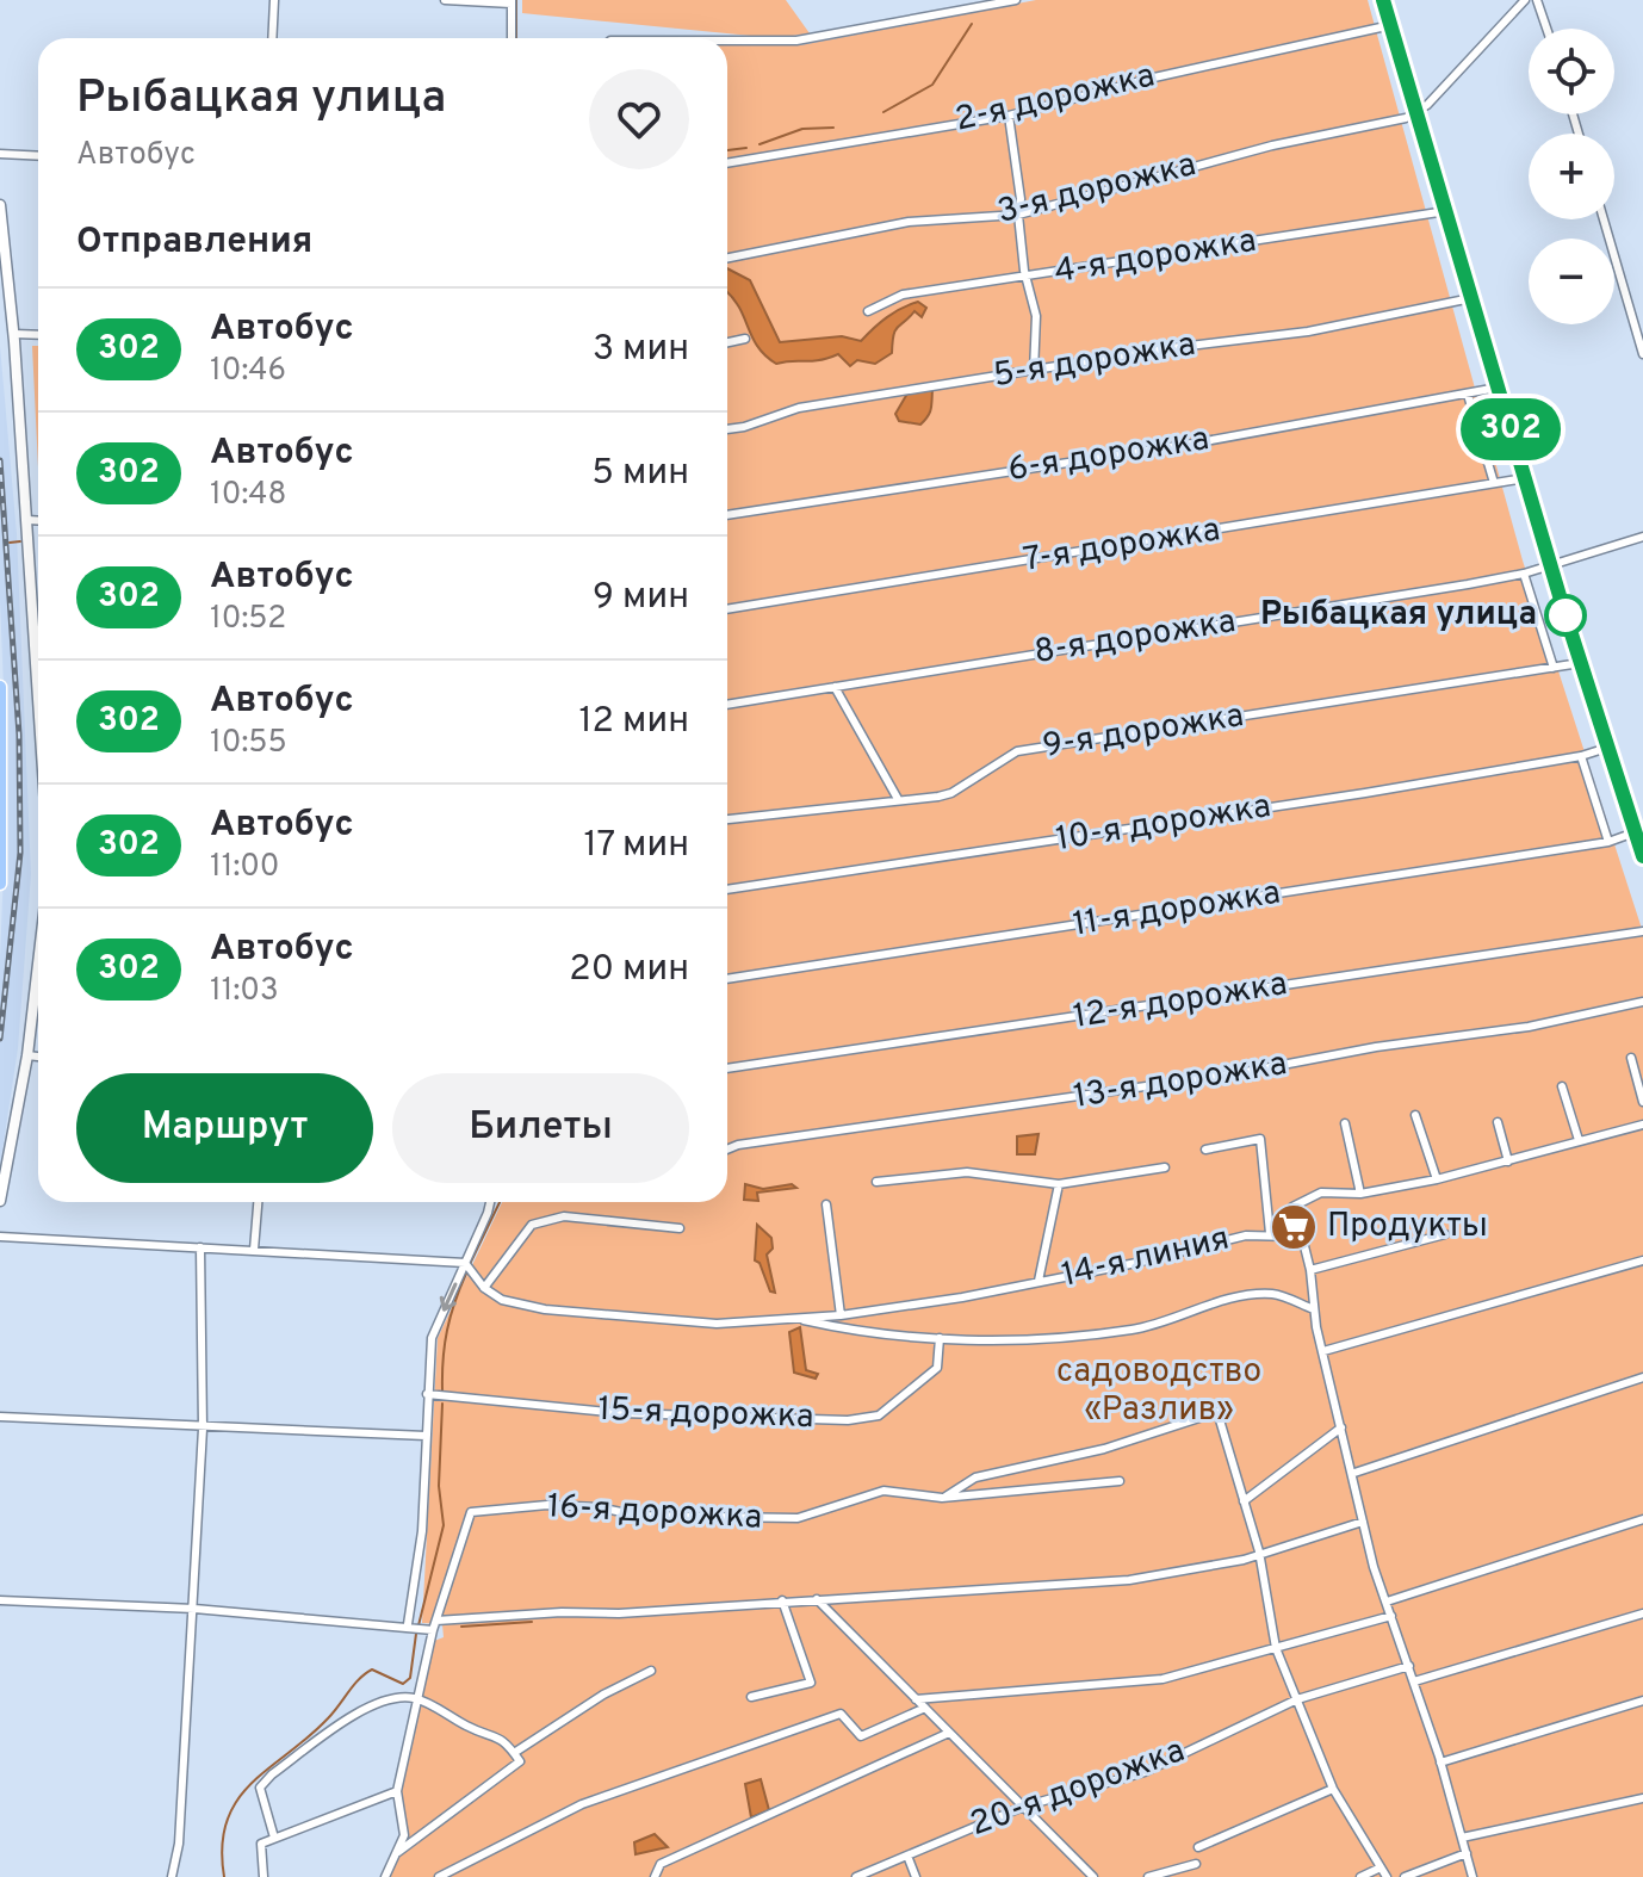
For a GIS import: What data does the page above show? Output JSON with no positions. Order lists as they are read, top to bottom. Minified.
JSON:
{"streets":{"street":["2-я дорожка","3-я дорожка","4-я дорожка","5-я дорожка","6-я дорожка","7-я дорожка","8-я дорожка","9-я дорожка","10-я дорожка","11-я дорожка","12-я дорожка","13-я дорожка","14-я линия","15-я дорожка","16-я дорожка","20-я дорожка"]},"parks":["садоводство «Разлив»"],"places":{"other":["Рыбацкая улица"],"supermarket":["Продукты"]},"lines":["bus line 302"],"page":{"on_map":"302","map_buttons":["+","−"],"heading":[["Рыбацкая улица","Автобус"],"Отправления"],"list":[{"mark":"302","name":"Автобус","note":"10:46","value":"3 мин"},{"mark":"302","name":"Автобус","note":"10:48","value":"5 мин"},{"mark":"302","name":"Автобус","note":"10:52","value":"9 мин"},{"mark":"302","name":"Автобус","note":"10:55","value":"12 мин"},{"mark":"302","name":"Автобус","note":"11:00","value":"17 мин"},{"mark":"302","name":"Автобус","note":"11:03","value":"20 мин"}],"buttons":["Маршрут","Билеты"]}}
